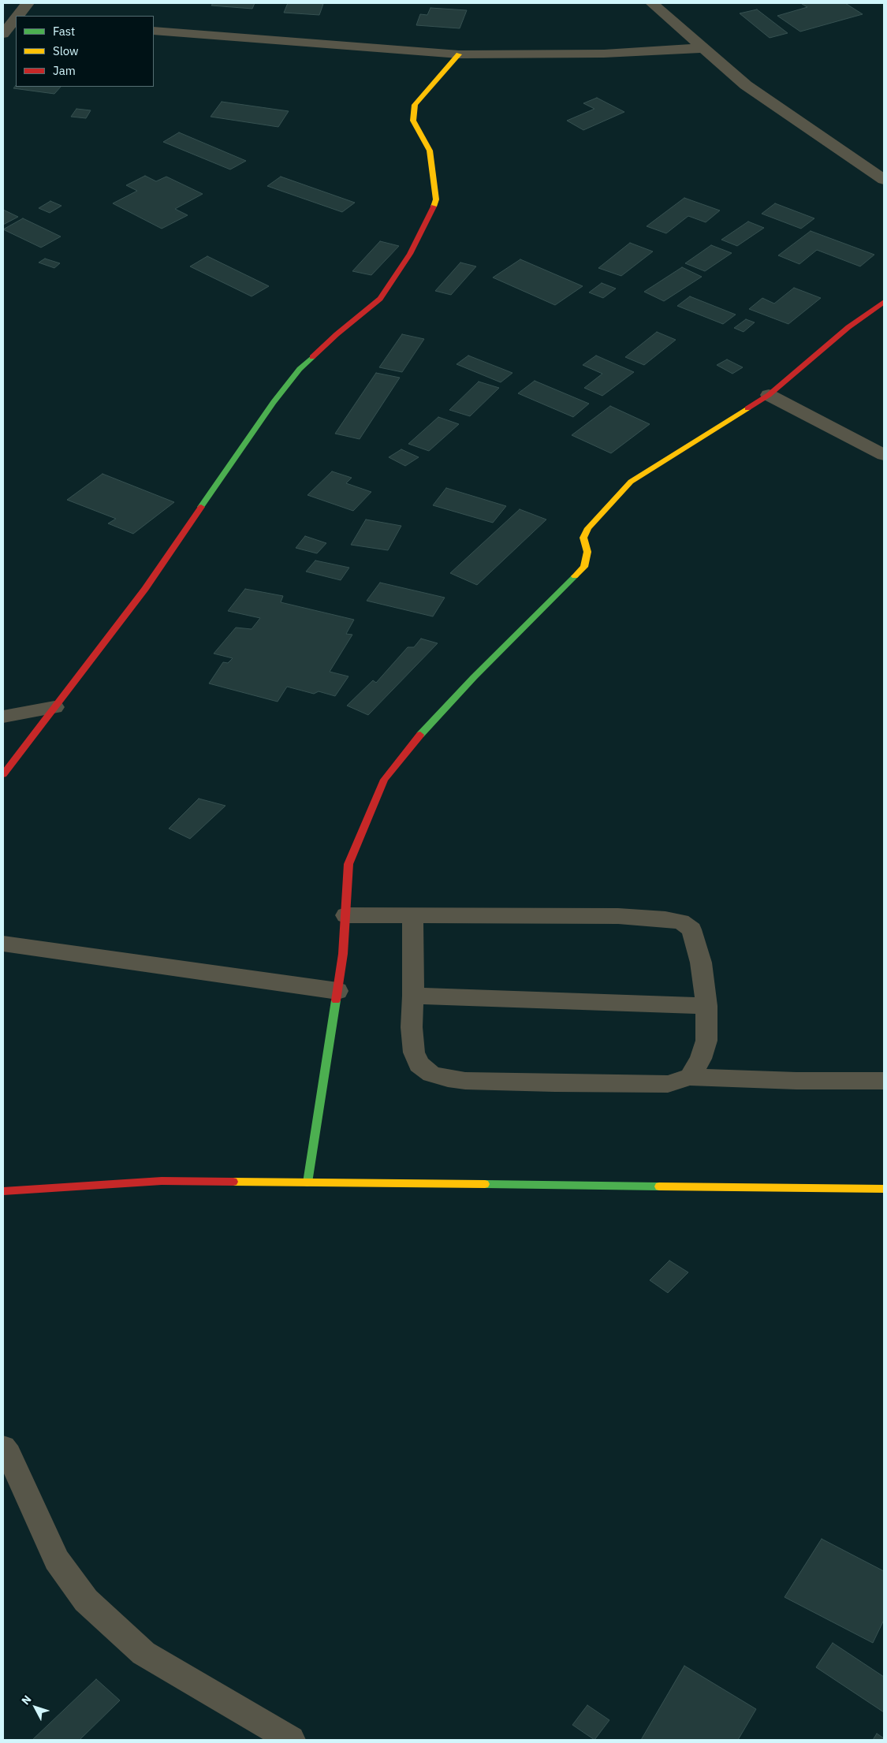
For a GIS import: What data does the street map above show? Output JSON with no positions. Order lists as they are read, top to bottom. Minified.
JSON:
{"legend":["Fast","Slow","Jam"],"north":"top left"}
